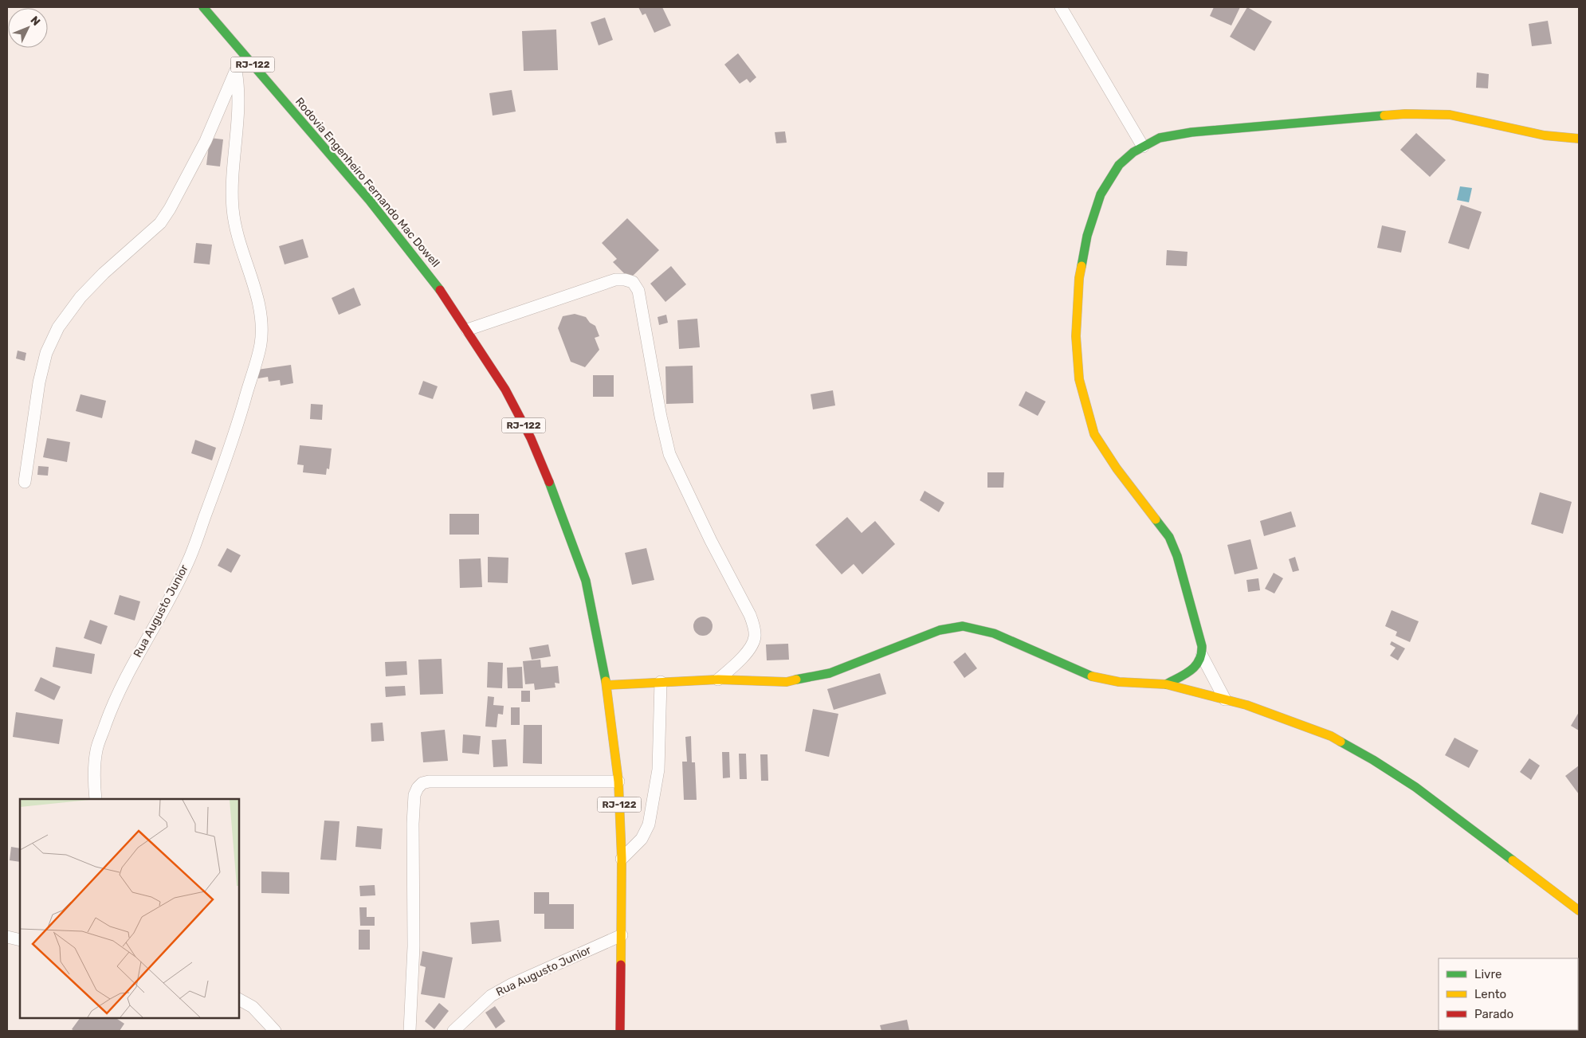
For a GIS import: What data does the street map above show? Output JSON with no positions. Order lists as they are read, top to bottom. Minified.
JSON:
{"streets":{"street":["RJ-122","Rodovia Engenheiro Fernando Mac Dowell","Rua Augusto Junior"]},"crossings":[["Rodovia Engenheiro Fernando Mac Dowell","Rua Augusto Junior"]],"legend":["Livre","Lento","Parado"],"north":"top right"}
